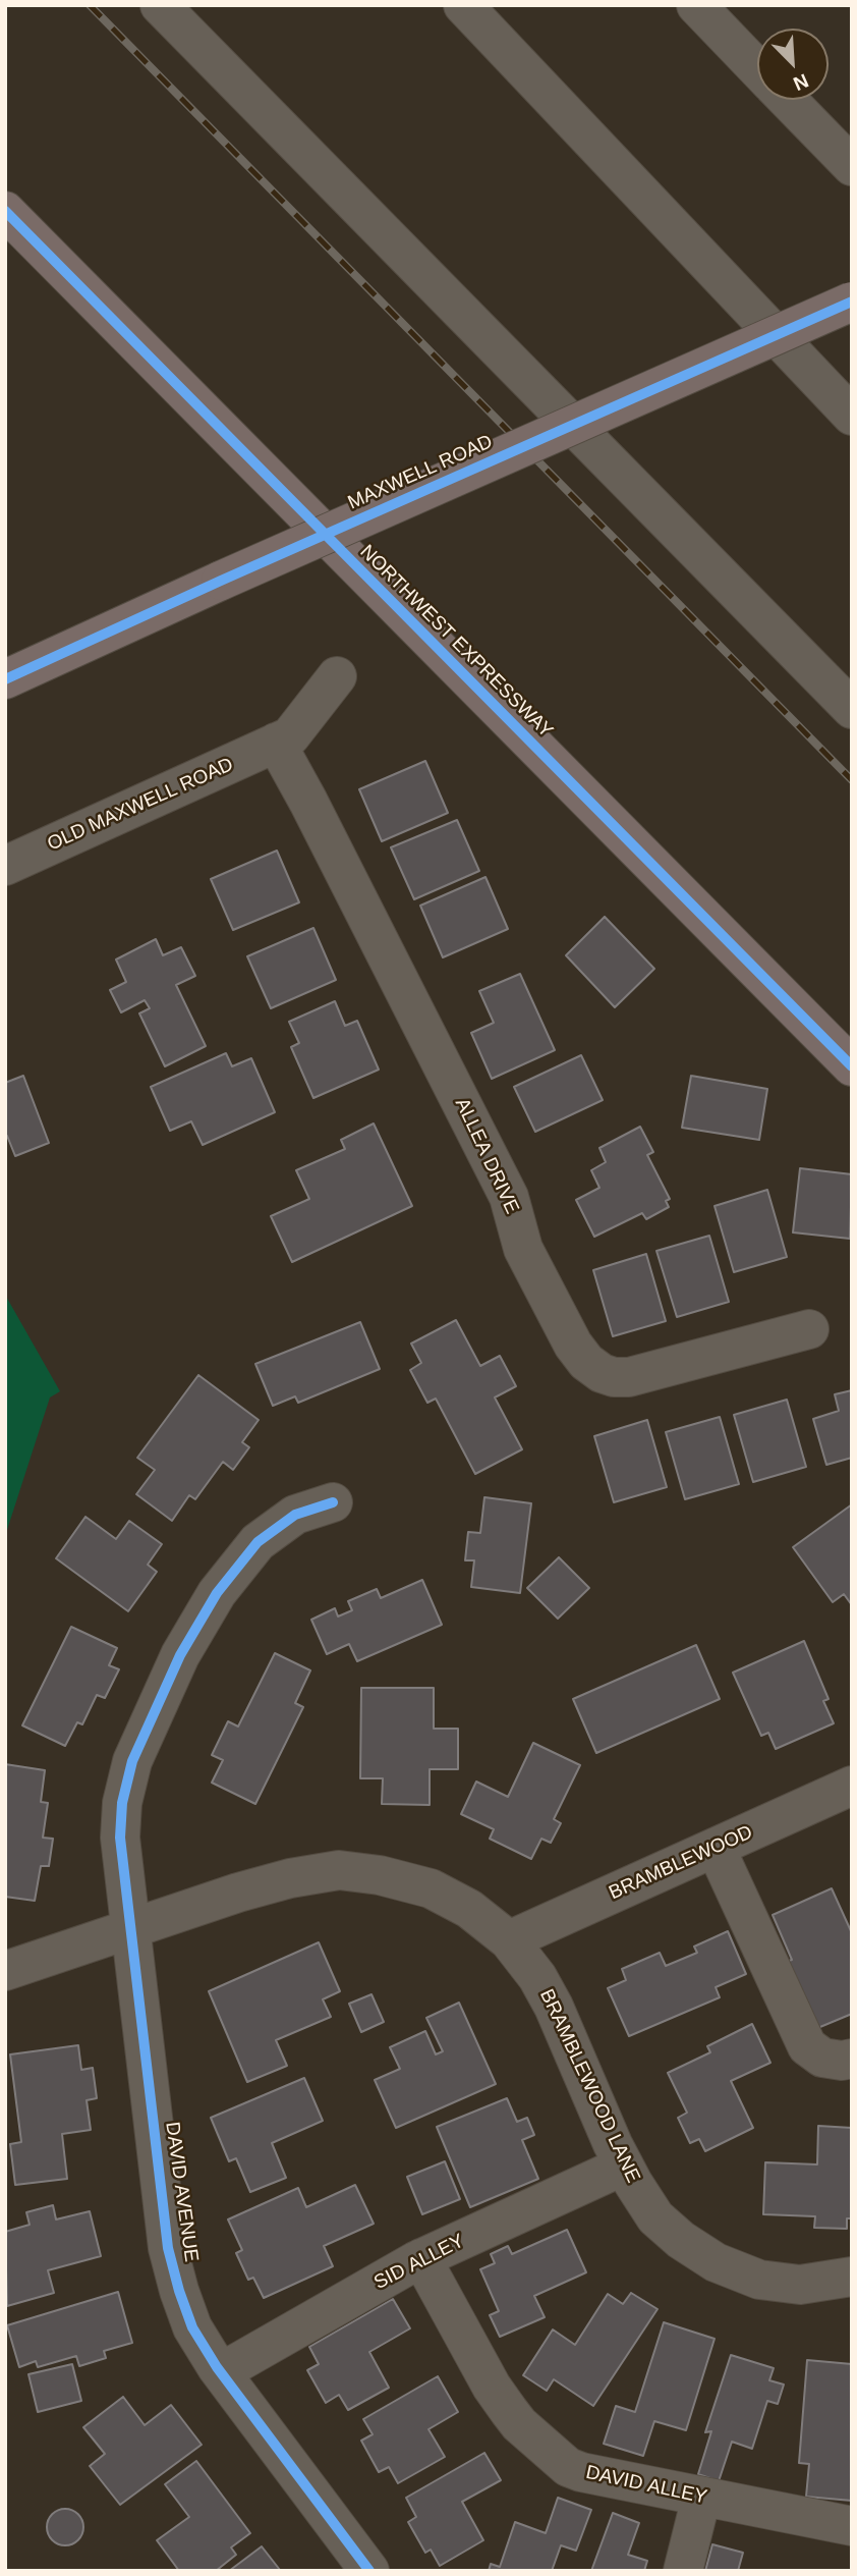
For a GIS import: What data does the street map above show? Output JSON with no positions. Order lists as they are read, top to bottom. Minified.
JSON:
{"streets":{"main road":["MAXWELL ROAD","NORTHWEST EXPRESSWAY"],"street":["OLD MAXWELL ROAD","ALLEA DRIVE","BRAMBLEWOOD","BRAMBLEWOOD LANE","DAVID AVENUE","SID ALLEY","DAVID ALLEY"]},"crossings":[["OLD MAXWELL ROAD","ALLEA DRIVE"],["BRAMBLEWOOD","BRAMBLEWOOD LANE"],["BRAMBLEWOOD LANE","DAVID AVENUE"],["BRAMBLEWOOD LANE","SID ALLEY"],["DAVID AVENUE","SID ALLEY"],["SID ALLEY","DAVID ALLEY"]],"north":"bottom right"}
